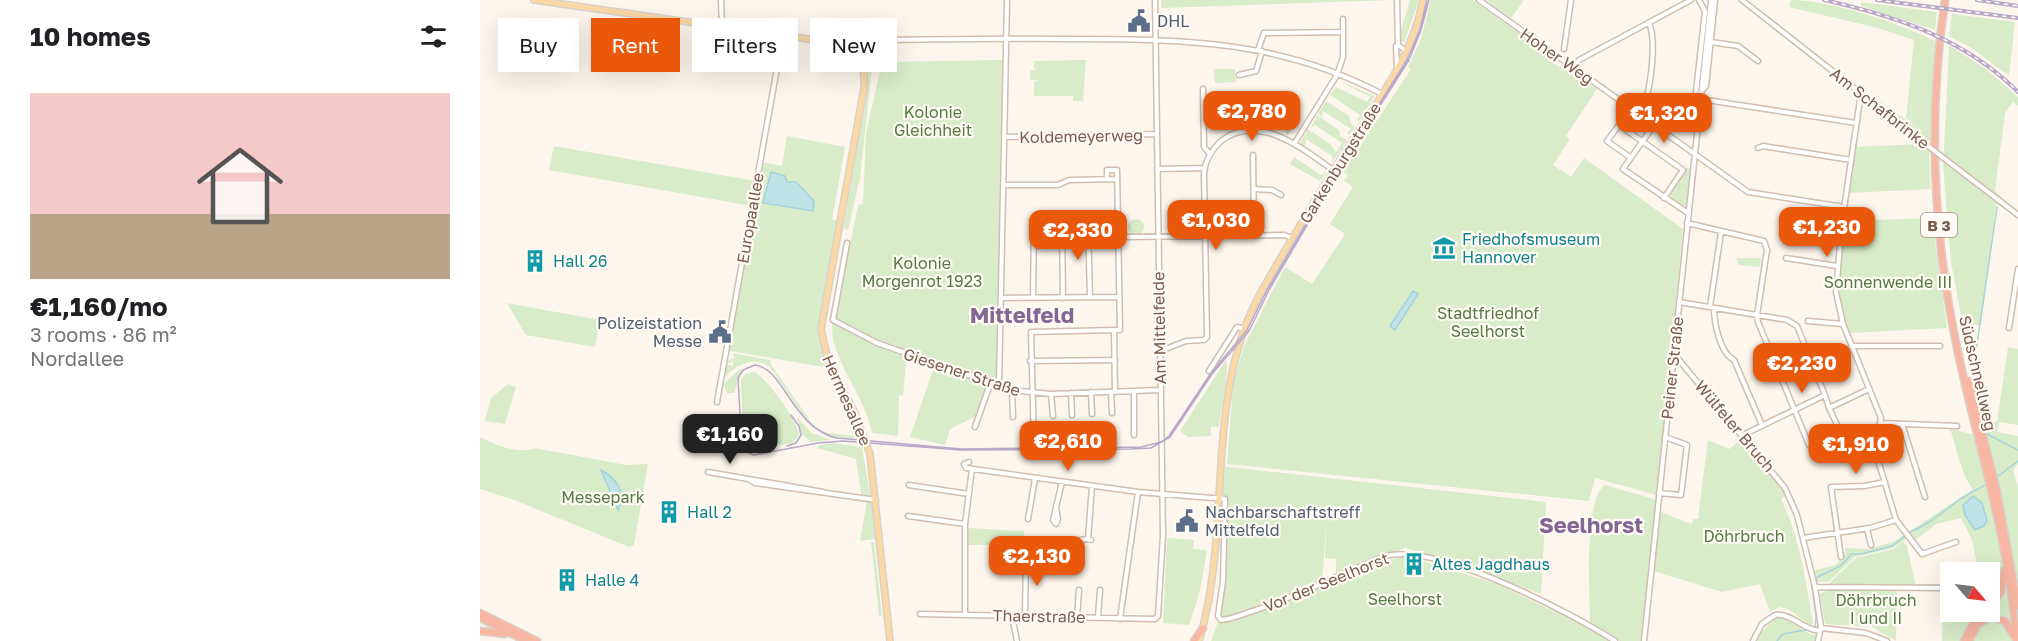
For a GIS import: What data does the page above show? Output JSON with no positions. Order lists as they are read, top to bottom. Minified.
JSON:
{"streets":{"highway":["B 3","Südschnellweg"],"main road":["Garkenburgstraße","Hermesallee"],"street":["Hoher Weg","Am Schafbrinke","Koldemeyerweg","Europaallee","Am Mittelfelde","Peiner Straße","Giesener Straße","Wülfeler Bruch","Vor der Seelhorst","Thaerstraße"]},"crossings":[["Hoher Weg","Peiner Straße"],["Koldemeyerweg","Am Mittelfelde"],["Garkenburgstraße","Vor der Seelhorst"],["B 3","Südschnellweg"],["Am Mittelfelde","Giesener Straße"],["Am Mittelfelde","Thaerstraße"],["Peiner Straße","Wülfeler Bruch"]],"districts":["Mittelfeld","Seelhorst"],"parks":["Kolonie Gleichheit","Kolonie Morgenrot 1923","Sonnenwende III","Stadtfriedhof Seelhorst","Messepark","Döhrbruch","Seelhorst","Döhrbruch I und II"],"places":{"public building":["DHL","Polizeistation Messe","Nachbarschaftstreff Mittelfeld"],"museum":["Friedhofsmuseum Hannover"],"building":["Hall 26","Hall 2","Altes Jagdhaus","Halle 4"]},"north":"bottom right","page":{"heading":"10 homes","chip":["Buy","Rent","Filters","New"],"list":[{"name":"€1,160/mo","note":"3 rooms · 86 m² · Nordallee"}],"price":["€2,780","€1,320","€1,030","€1,230","€2,330","€2,230","€1,160","€2,610","€1,910","€2,130"]}}
